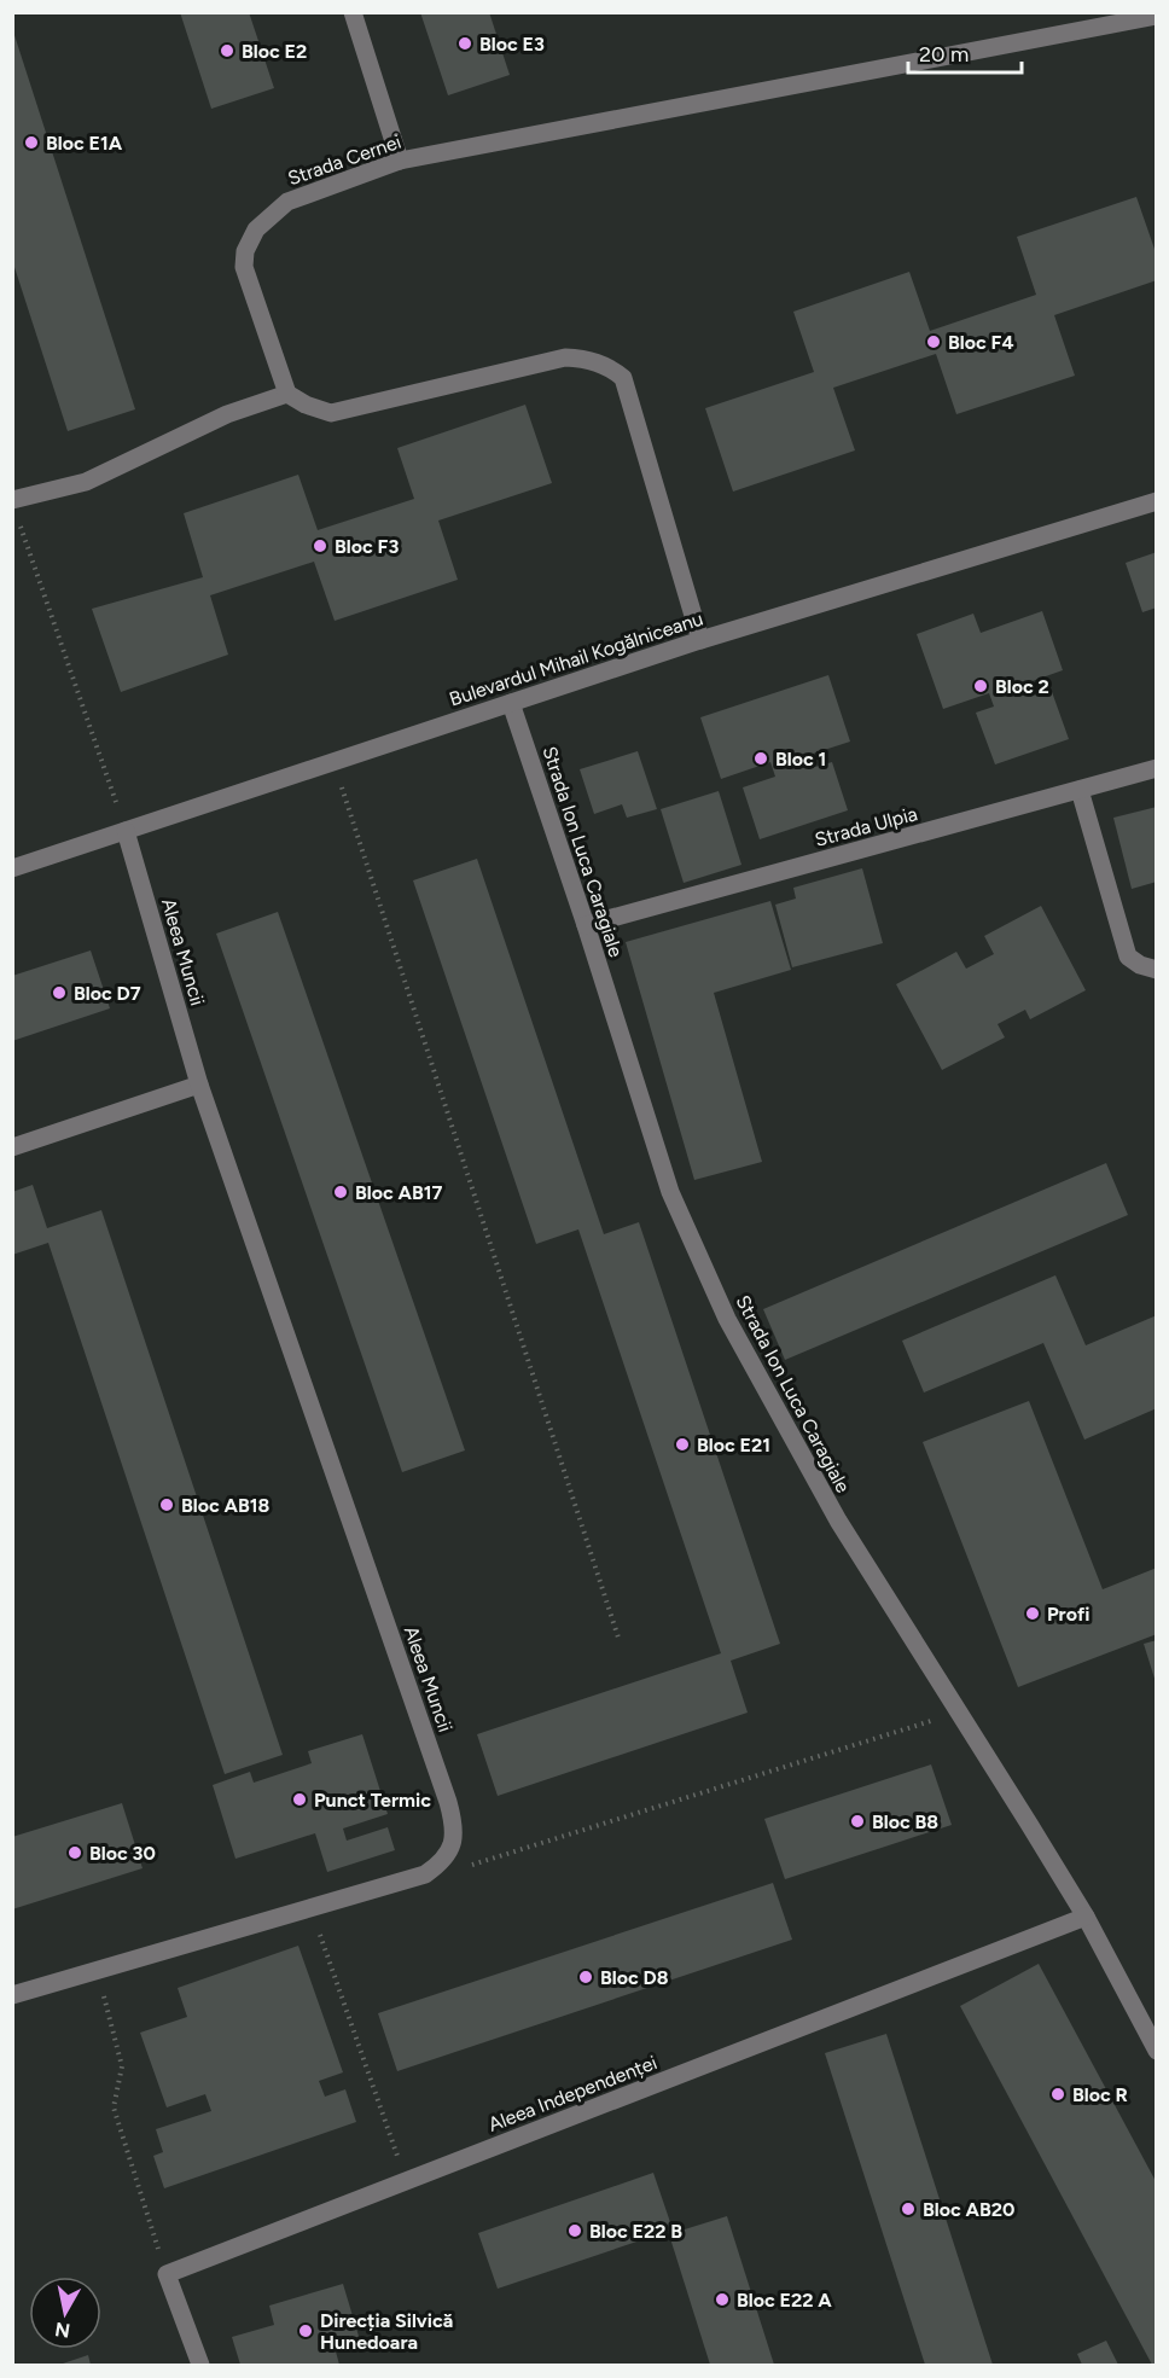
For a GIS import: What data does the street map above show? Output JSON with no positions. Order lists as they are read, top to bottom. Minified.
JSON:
{"streets":{"street":["Strada Cernei","Bulevardul Mihail Kogălniceanu","Strada Ulpia","Strada Ion Luca Caragiale","Aleea Muncii","Aleea Independenței"]},"crossings":[["Bulevardul Mihail Kogălniceanu","Strada Ion Luca Caragiale"],["Bulevardul Mihail Kogălniceanu","Aleea Muncii"],["Strada Ulpia","Strada Ion Luca Caragiale"],["Strada Ion Luca Caragiale","Aleea Independenței"]],"places":["Bloc E3","Bloc E2","Bloc E1A","Bloc F4","Bloc F3","Bloc 2","Bloc 1","Bloc D7","Bloc AB17","Bloc E21","Bloc AB18","Profi","Punct Termic","Bloc B8","Bloc 30","Bloc D8","Bloc R","Bloc AB20","Bloc E22 B","Bloc E22 A","Direcția Silvică Hunedoara"],"scale_bar":"20 m","north":"bottom"}
